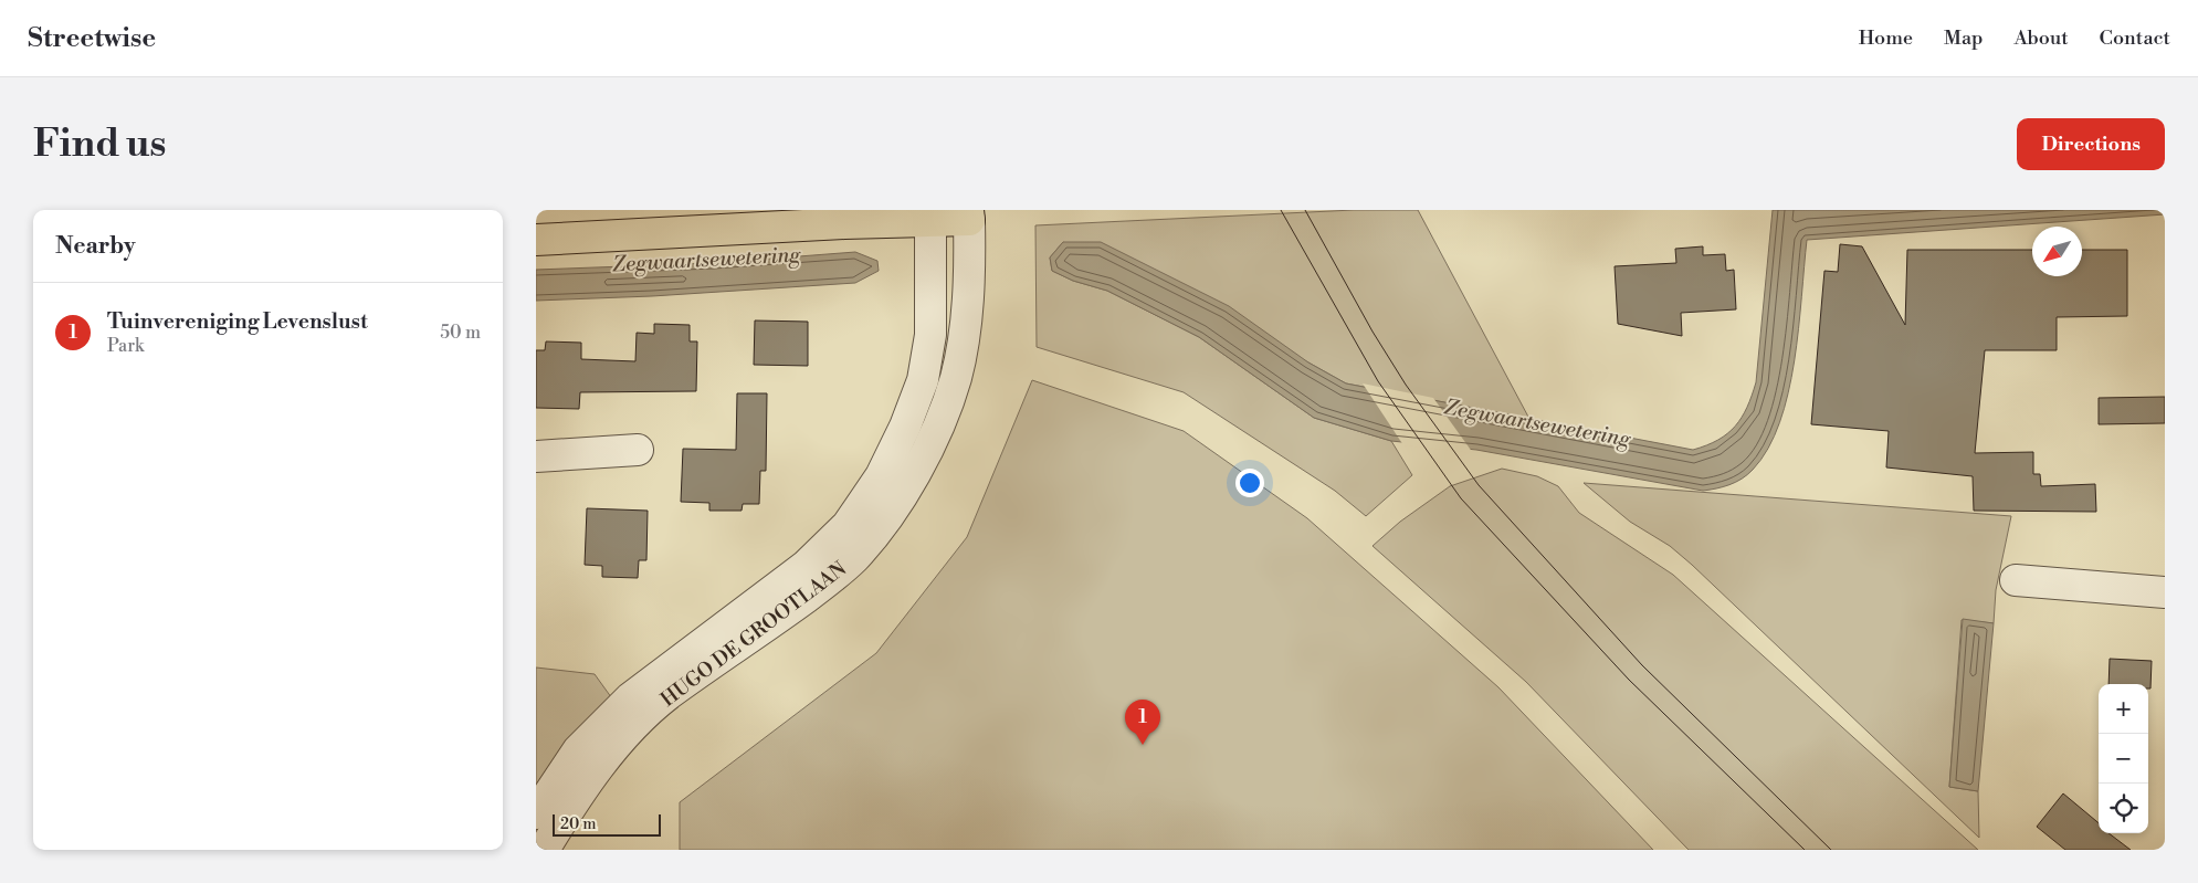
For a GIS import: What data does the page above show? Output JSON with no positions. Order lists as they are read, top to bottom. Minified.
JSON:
{"streets":{"street":["HUGO DE GROOTLAAN"]},"water":["Zegwaartsewetering"],"scale_bar":"20 m","north":"bottom left","page":{"header":"Streetwise","nav":["Home","Map","About","Contact"],"buttons":"Directions","title":"Find us","heading":"Nearby","list":[{"mark":"1","name":"Tuinvereniging Levenslust","note":"Park","value":"50 m"}],"map_buttons":["+","−"],"pins":"1","scale":"20 m"}}
